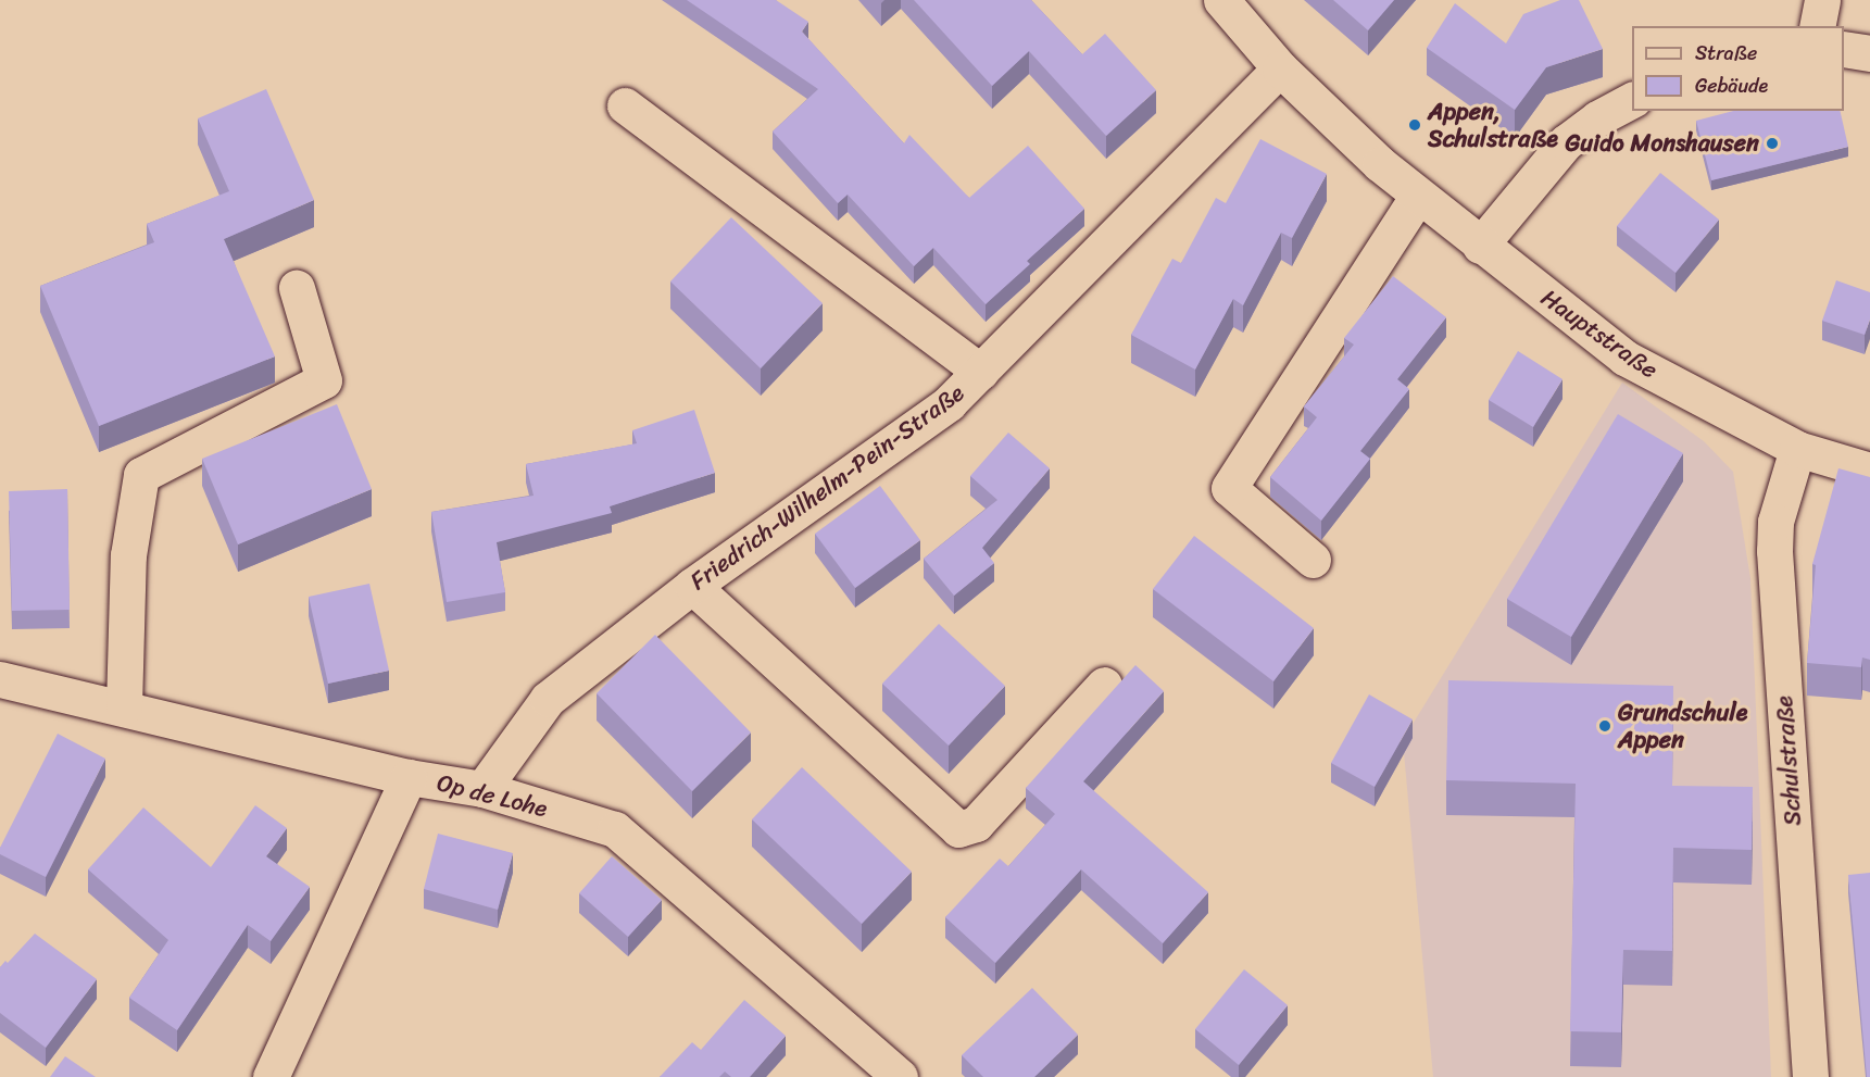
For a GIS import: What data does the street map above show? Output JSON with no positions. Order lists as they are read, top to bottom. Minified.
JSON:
{"streets":{"street":["Hauptstraße","Friedrich-Wilhelm-Pein-Straße","Schulstraße","Op de Lohe"]},"crossings":[["Hauptstraße","Friedrich-Wilhelm-Pein-Straße"],["Hauptstraße","Schulstraße"],["Friedrich-Wilhelm-Pein-Straße","Op de Lohe"]],"places":["Appen, Schulstraße","Guido Monshausen","Grundschule Appen"],"legend":["Straße","Gebäude"]}
